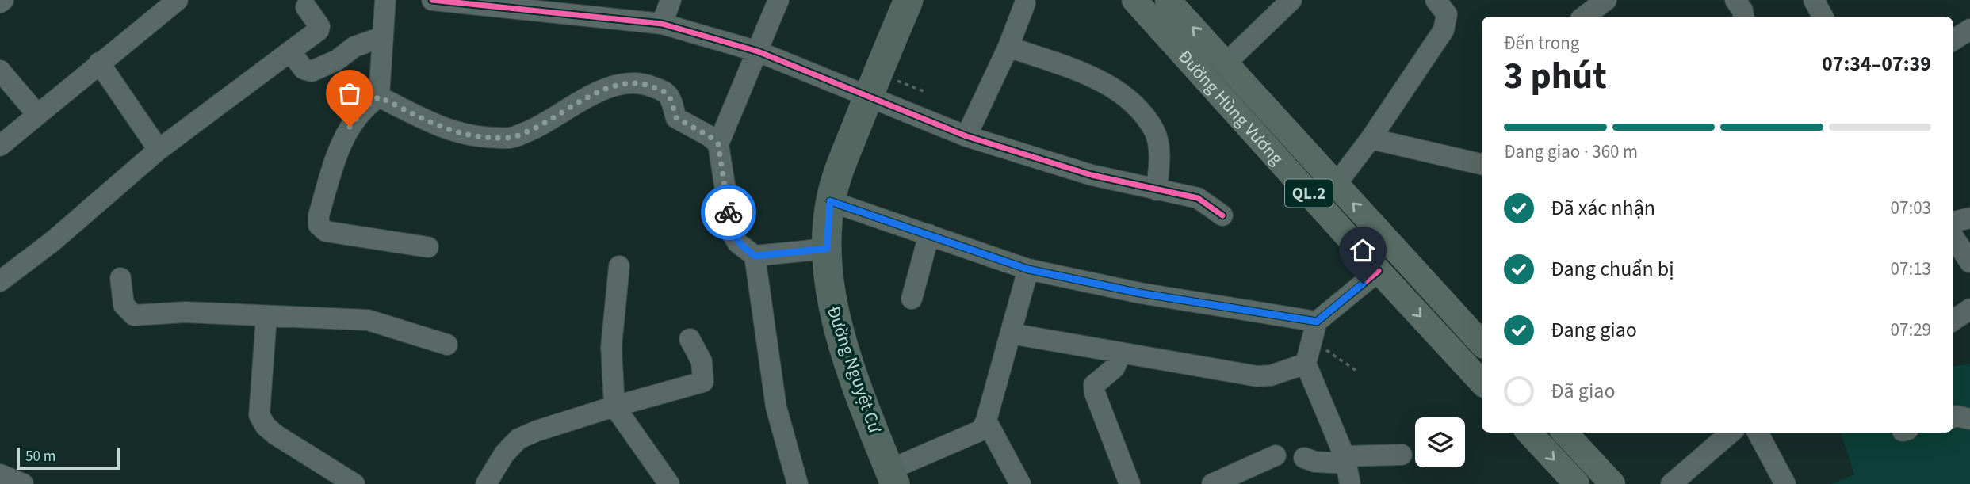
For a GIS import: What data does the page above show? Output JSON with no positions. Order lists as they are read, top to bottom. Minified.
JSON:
{"streets":{"highway":["Đường Nguyệt Cư"],"main road":["Đường Hùng Vương","QL.2"]},"scale_bar":"50 m","page":{"heading":["3 phút","Đến trong","07:34–07:39"],"bar":"Đang giao · 360 m","list":[["Đã xác nhận","07:03"],["Đang chuẩn bị","07:13"],["Đang giao","07:29"],"Đã giao"],"scale":"50 m"}}
